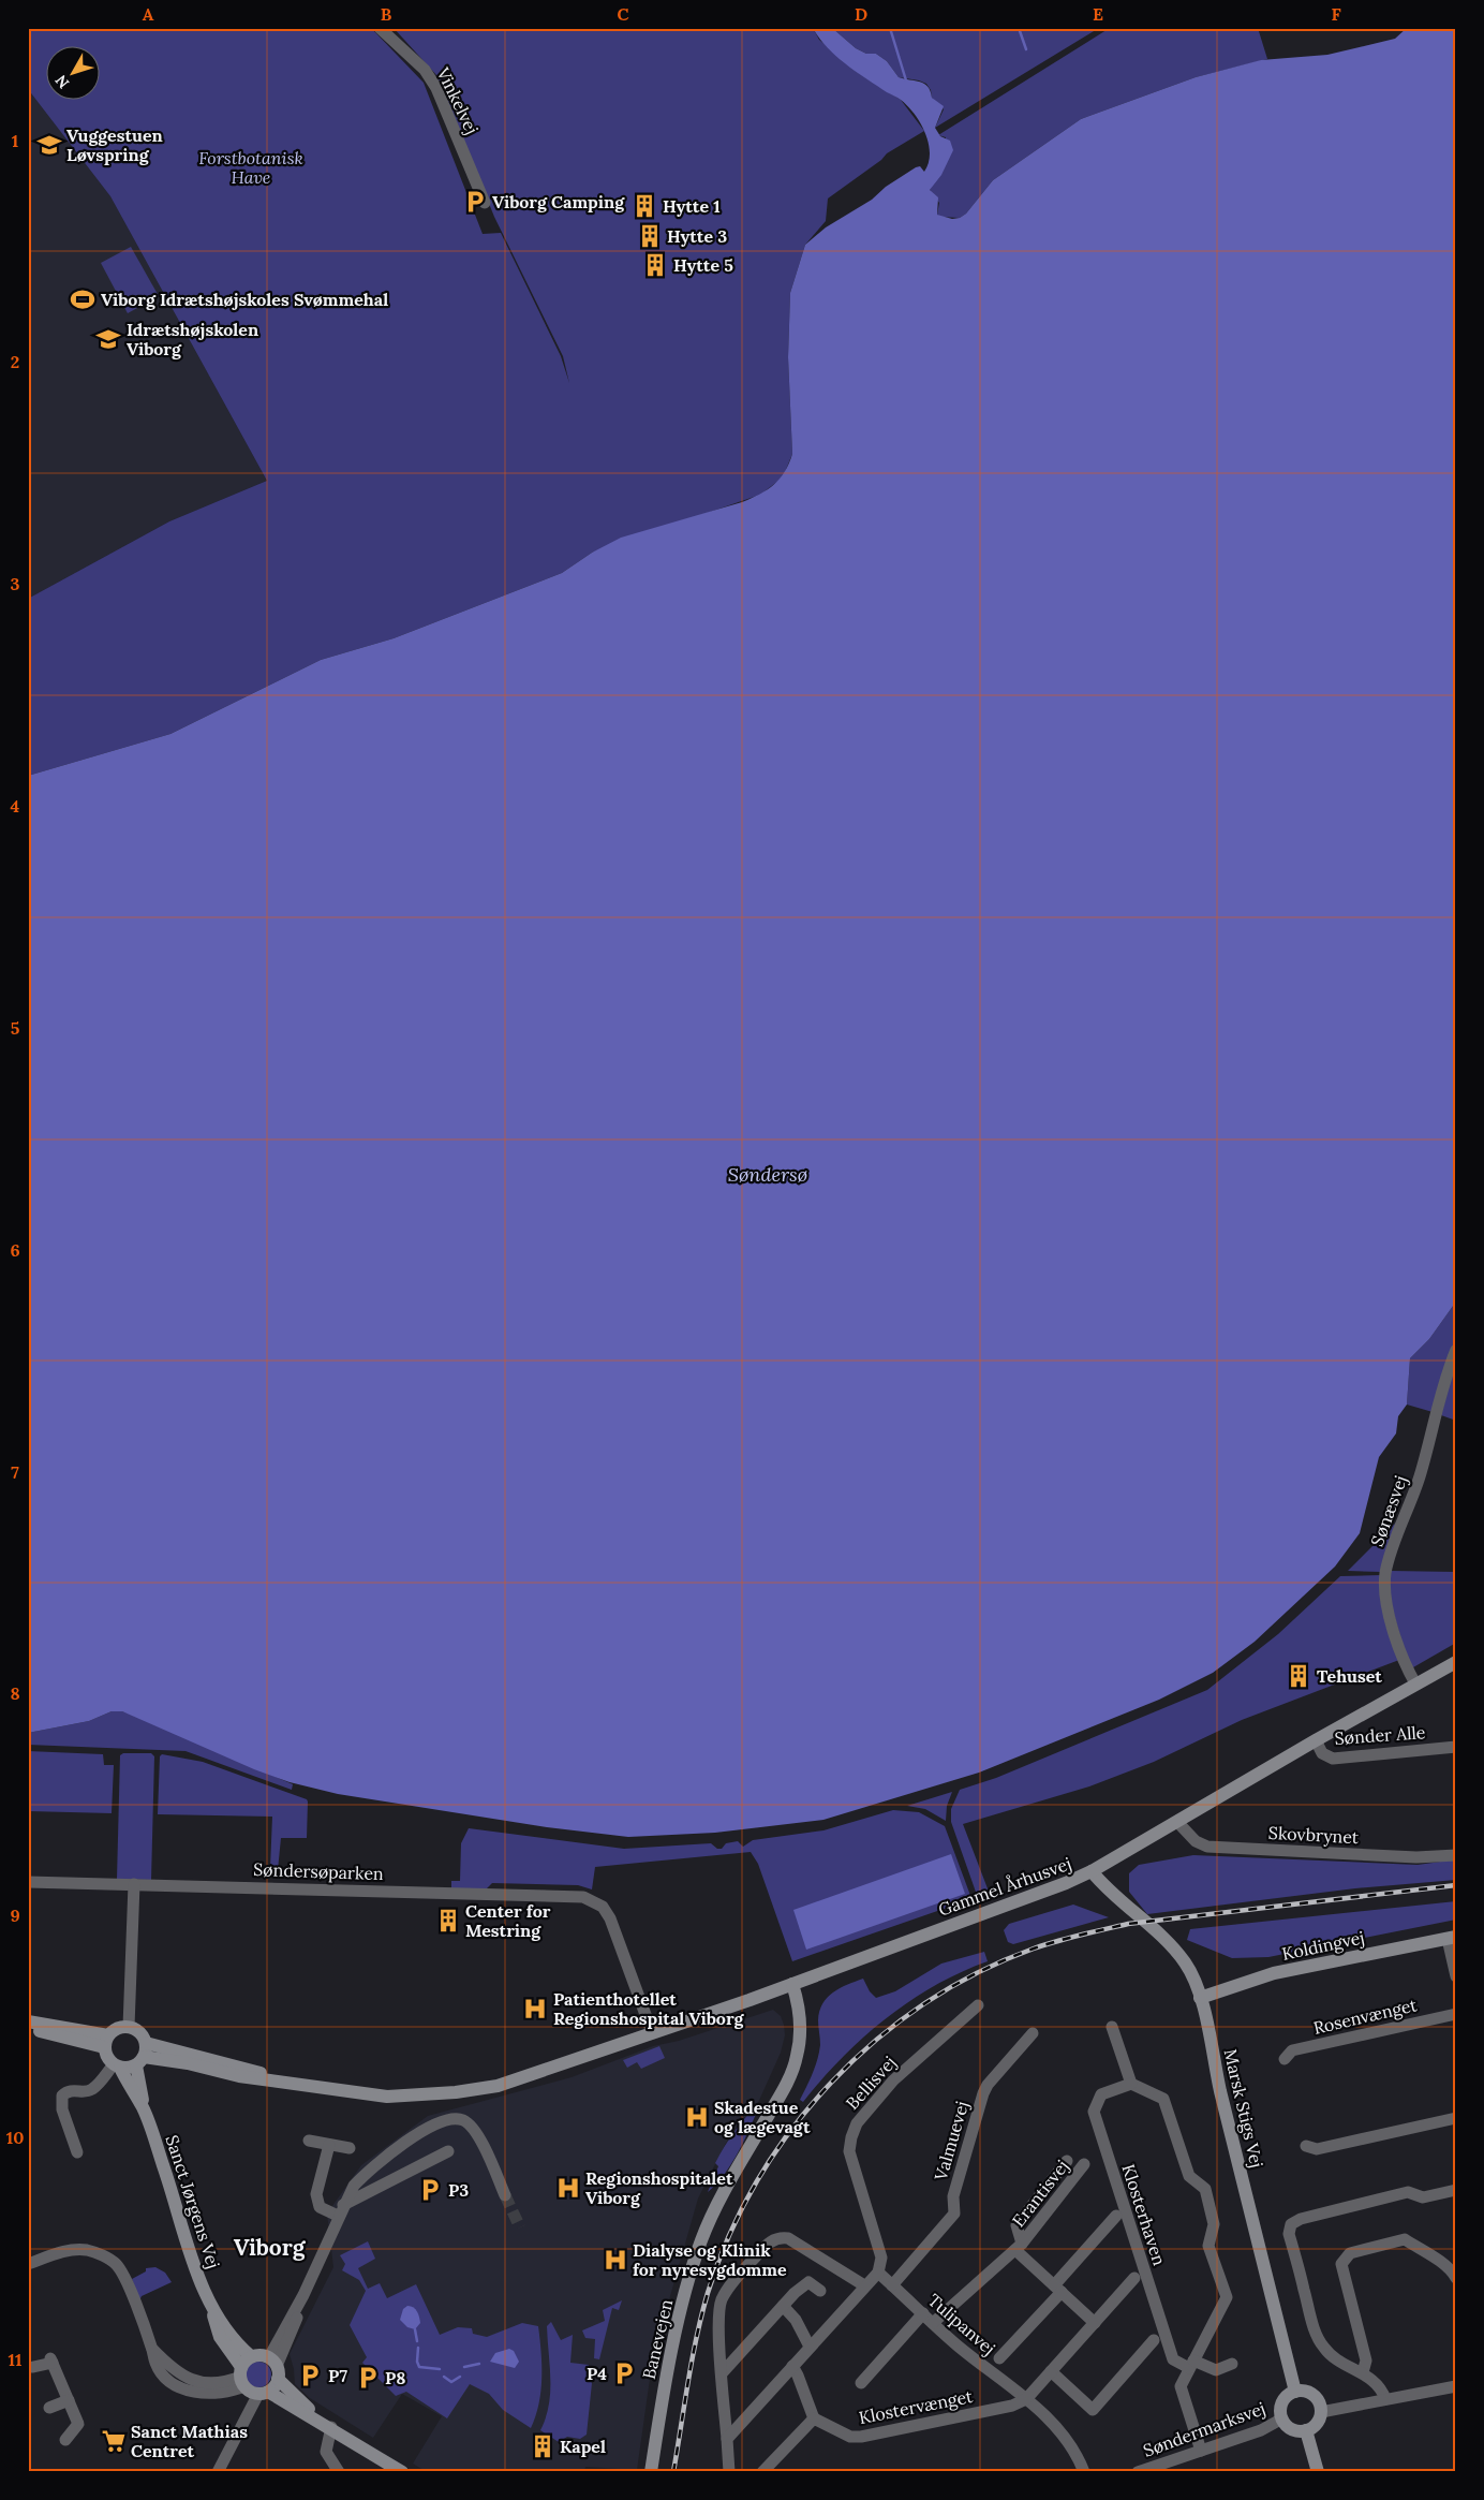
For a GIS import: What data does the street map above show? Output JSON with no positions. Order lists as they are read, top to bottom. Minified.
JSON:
{"streets":{"street":["Vinkelvej","Sønæsvej","Sønder Alle","Skovbrynet","Søndersøparken","Gammel Århusvej","Koldingvej","Rosenvænget","Bellisvej","Marsk Stigs Vej","Valmuevej","Erantisvej","Sanct Jørgens Vej","Klosterhaven","Tulipanvej","Banevejen","Klostervænget","Søndermarksvej"]},"crossings":[["Sønæsvej","Gammel Århusvej"],["Sønder Alle","Gammel Århusvej"],["Skovbrynet","Gammel Århusvej"],["Søndersøparken","Gammel Århusvej"],["Gammel Århusvej","Marsk Stigs Vej"],["Gammel Århusvej","Banevejen"],["Koldingvej","Marsk Stigs Vej"],["Bellisvej","Tulipanvej"],["Marsk Stigs Vej","Søndermarksvej"],["Valmuevej","Tulipanvej"],["Erantisvej","Tulipanvej"],["Tulipanvej","Klostervænget"]],"districts":["Viborg"],"water":["Søndersø"],"parks":["Forstbotanisk Have"],"places":{"school or university":["Vuggestuen Løvspring","Idrætshøjskolen Viborg"],"parking":["Viborg Camping","P3","P4","P7","P8"],"building":["Hytte 1","Hytte 3","Hytte 5","Tehuset","Center for Mestring","Kapel"],"sports":["Viborg Idrætshøjskoles Svømmehal"],"hospital":["Patienthotellet Regionshospital Viborg","Skadestue og lægevagt","Regionshospitalet Viborg","Dialyse og Klinik for nyresygdomme"],"supermarket":["Sanct Mathias Centret"]},"north":"bottom left","grid":{"columns":["A","B","C","D","E","F"],"rows":["1","2","3","4","5","6","7","8","9","10","11"]}}
